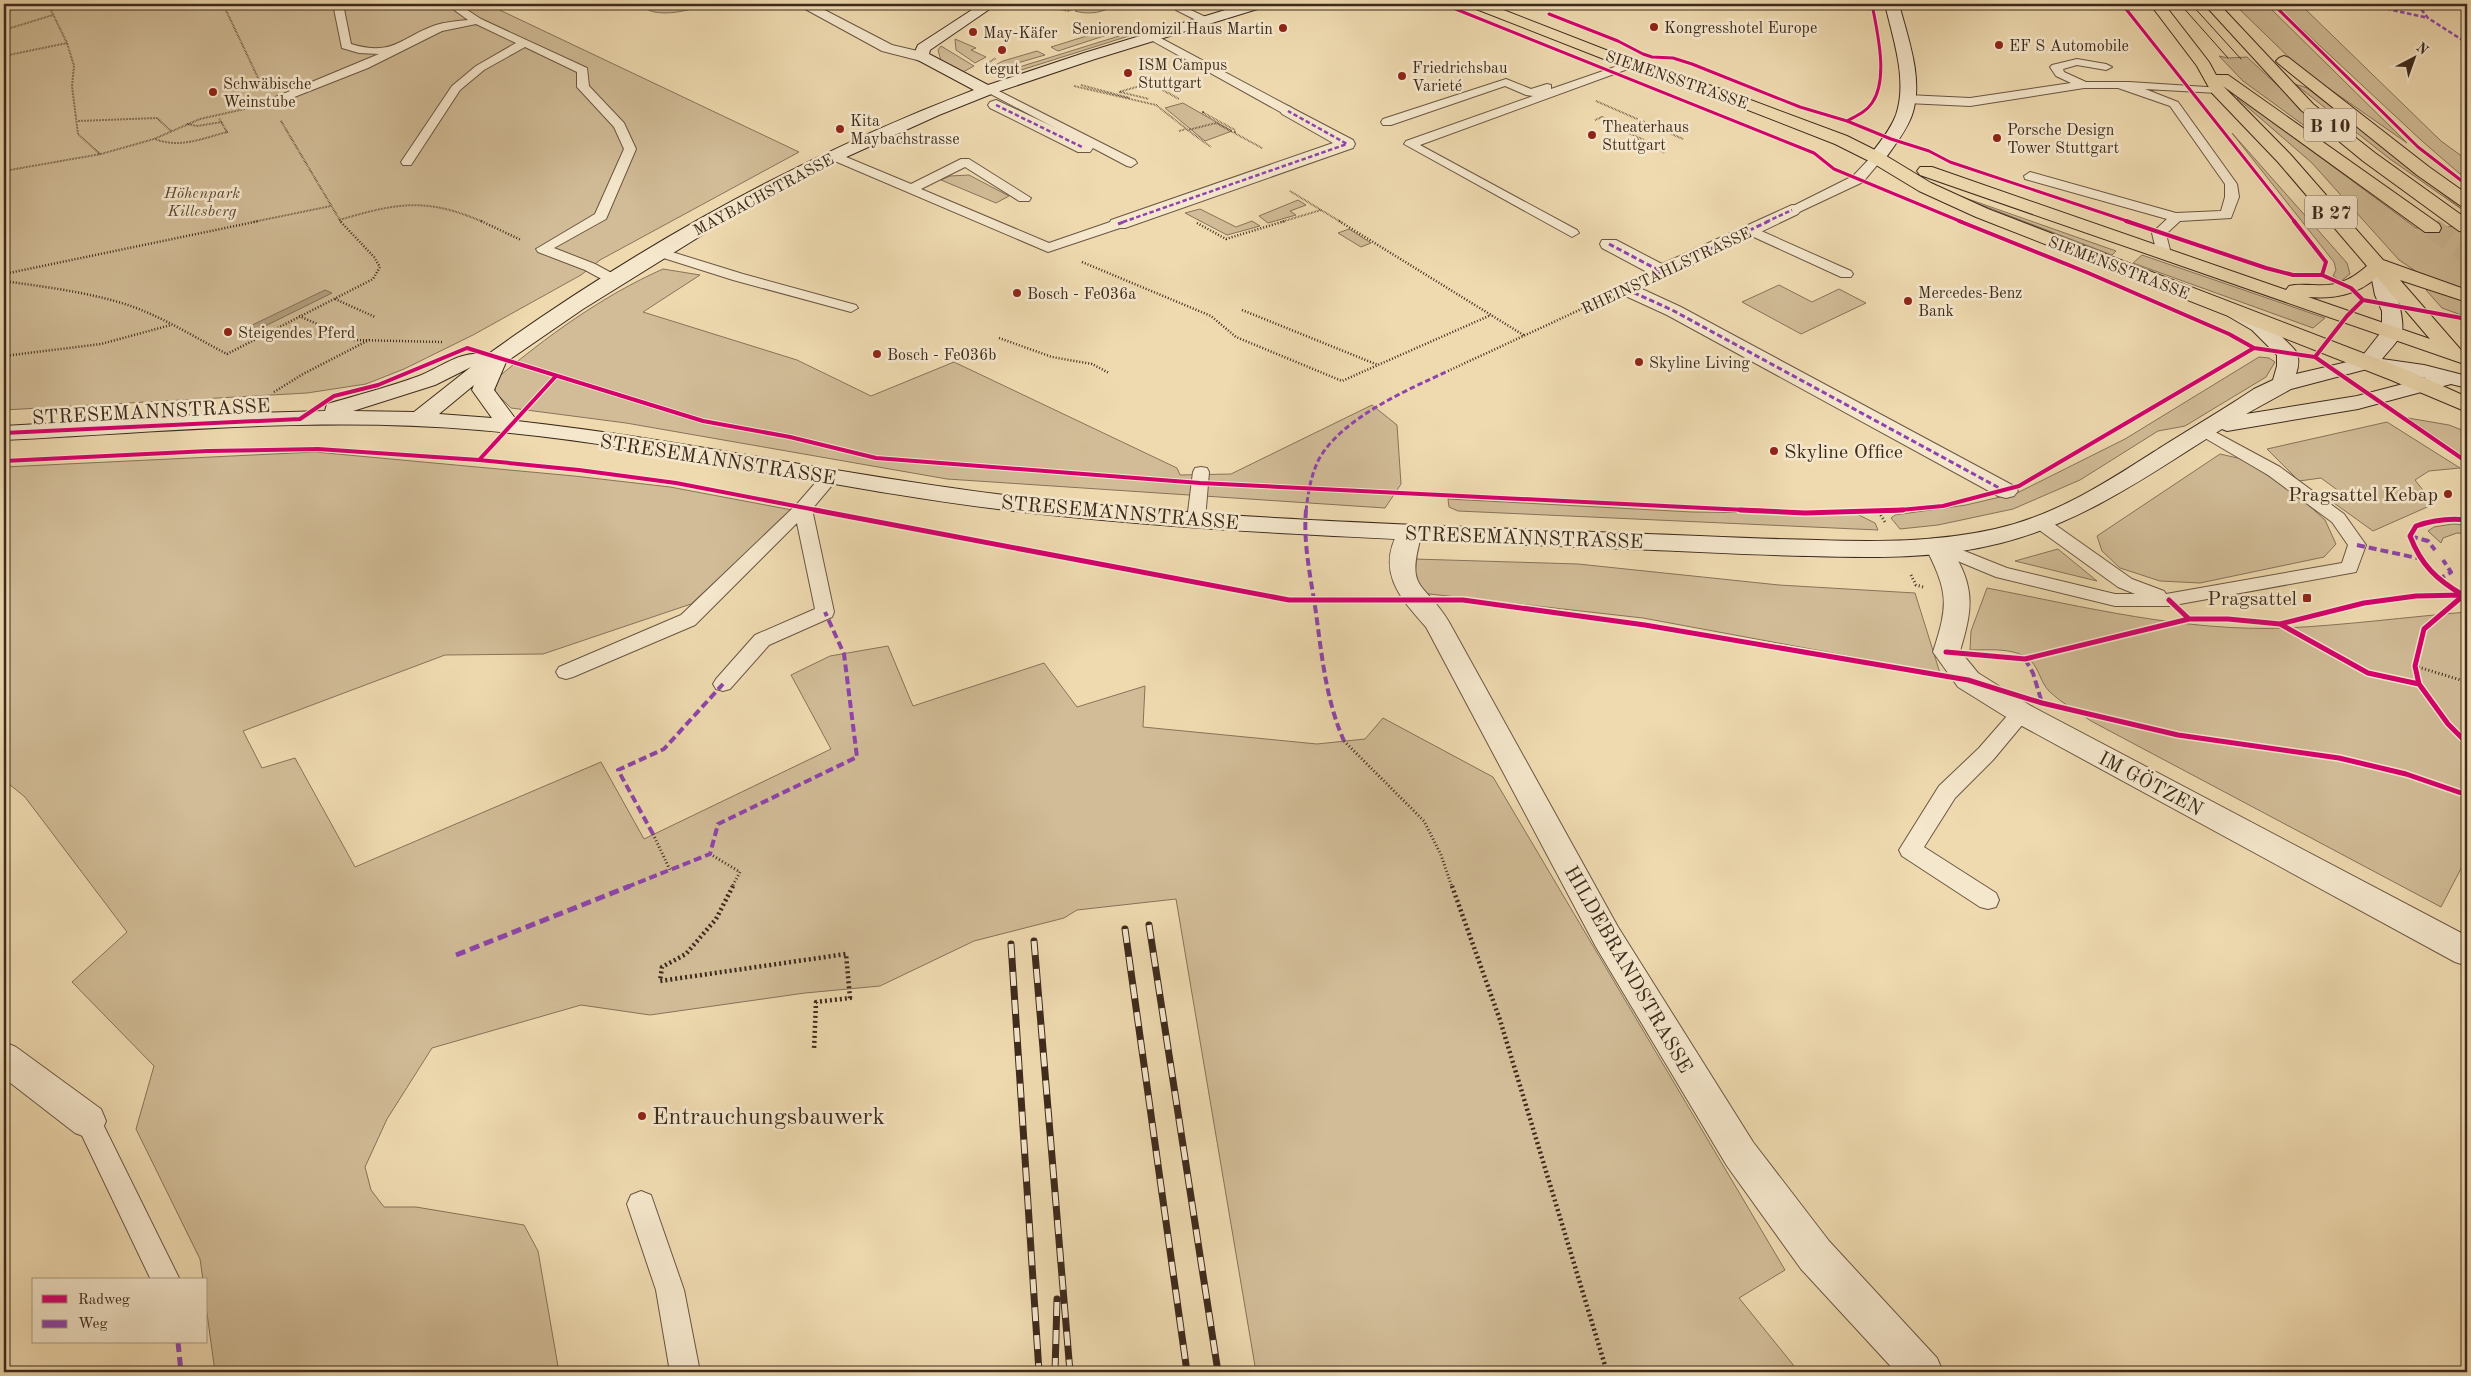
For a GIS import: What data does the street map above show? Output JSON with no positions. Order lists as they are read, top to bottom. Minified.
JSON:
{"streets":{"main road":["SIEMENSSTRASSE","B 10","MAYBACHSTRASSE","B 27","RHEINSTAHLSTRASSE","STRESEMANNSTRASSE","IM GÖTZEN","HILDEBRANDSTRASSE"]},"crossings":[["SIEMENSSTRASSE","RHEINSTAHLSTRASSE"],["SIEMENSSTRASSE","STRESEMANNSTRASSE"],["B 10","B 27"],["MAYBACHSTRASSE","STRESEMANNSTRASSE"],["STRESEMANNSTRASSE","IM GÖTZEN"],["STRESEMANNSTRASSE","HILDEBRANDSTRASSE"]],"parks":["Höhenpark Killesberg"],"places":{"other":["Kongresshotel Europe","Seniorendomizil Haus Martin","May-Käfer","EF S Automobile","tegut","ISM Campus Stuttgart","Friedrichsbau Varieté","Schwäbische Weinstube","Kita Maybachstrasse","Theaterhaus Stuttgart","Porsche Design Tower Stuttgart","Bosch - Fe036a","Mercedes-Benz Bank","Steigendes Pferd","Bosch - Fe036b","Skyline Living","Skyline Office","Pragsattel Kebap","Entrauchungsbauwerk"],"transit":["Pragsattel"]},"legend":["Radweg","Weg"],"north":"top right"}
